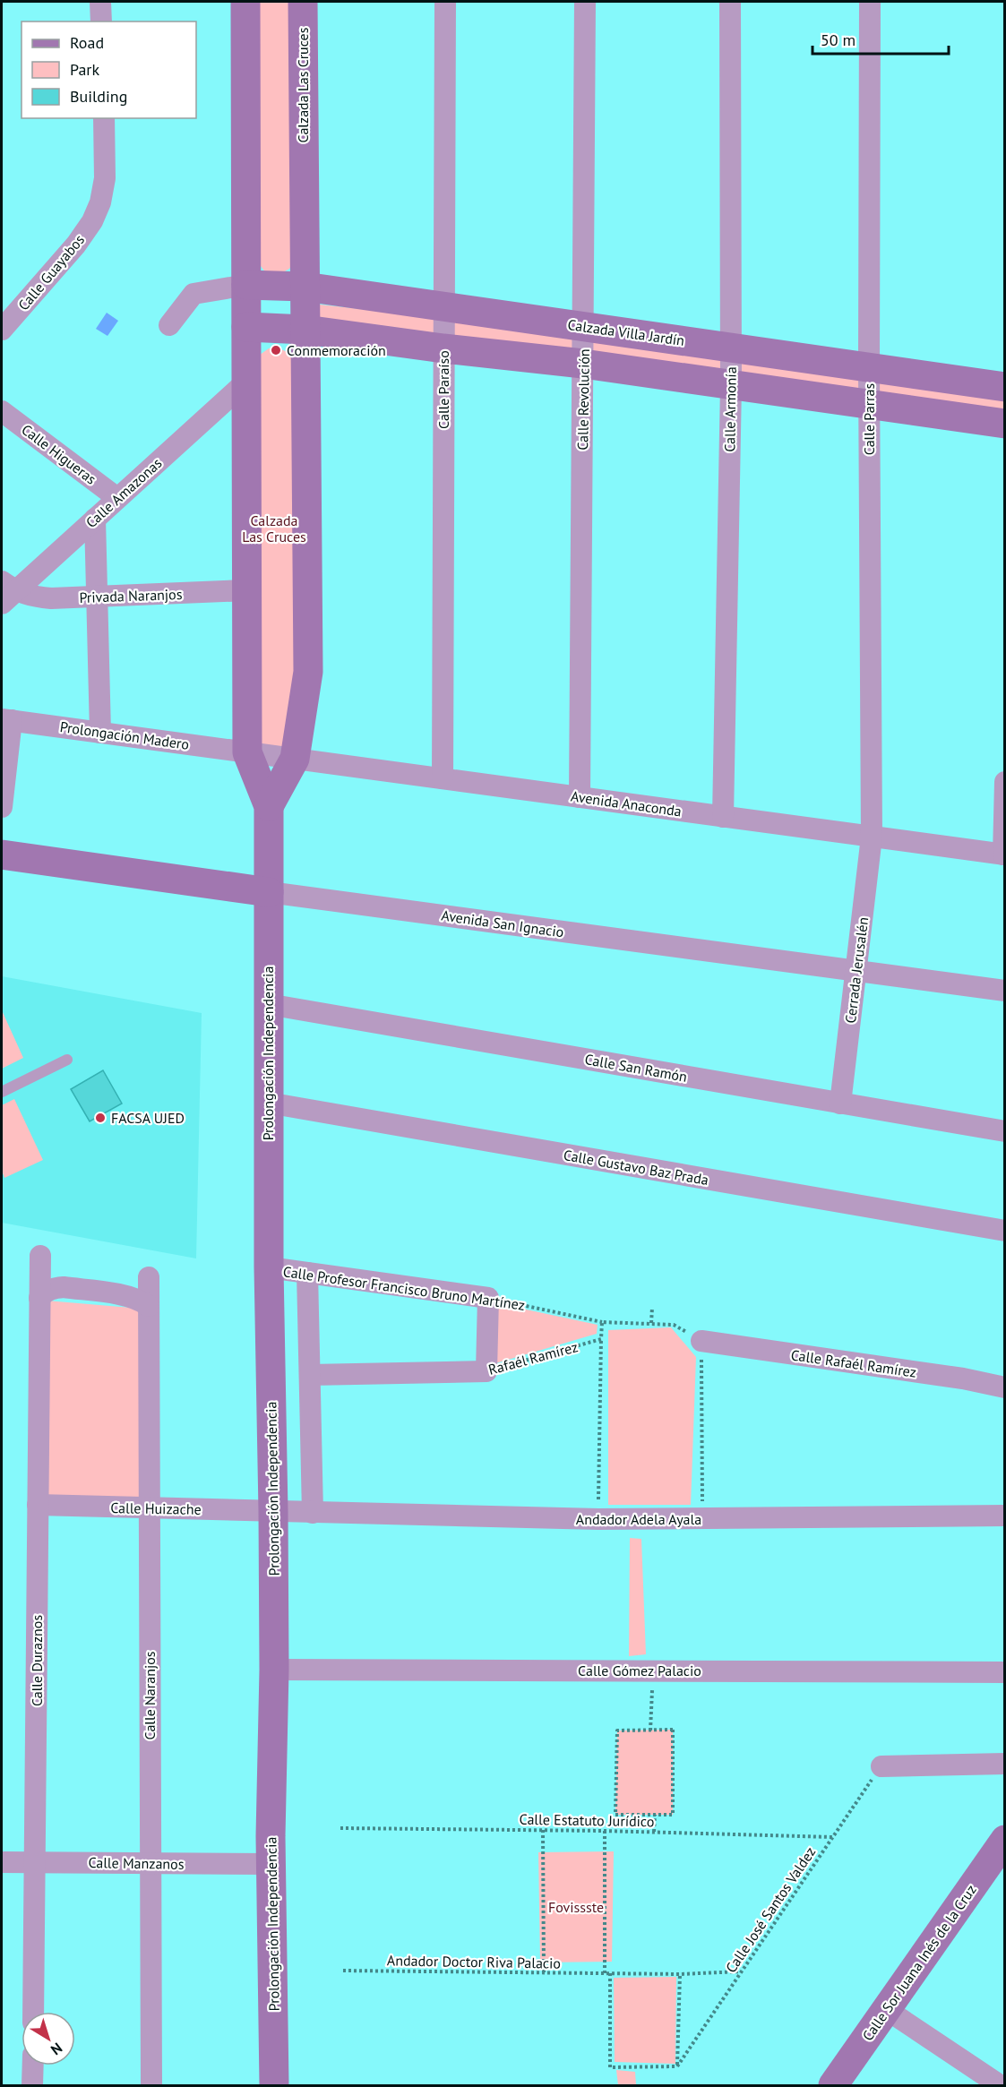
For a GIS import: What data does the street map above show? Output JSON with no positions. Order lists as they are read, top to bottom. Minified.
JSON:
{"streets":{"street":["Calzada Las Cruces","Calle Guayabos","Calzada Villa Jardín","Calle Paraíso","Calle Revolución","Calle Armonía","Calle Parras","Calle Higueras","Calle Amazonas","Privada Naranjos","Prolongación Madero","Avenida Anaconda","Avenida San Ignacio","Cerrada Jerusalén","Prolongación Independencia","Calle San Ramón","Calle Gustavo Baz Prada","Calle Profesor Francisco Bruno Martínez","Rafaél Ramírez","Calle Rafaél Ramírez","Calle Huizache","Andador Adela Ayala","Calle Duraznos","Calle Gómez Palacio","Calle Naranjos","Calle Manzanos","Calle Sor Juana Inés de la Cruz"],"path":["Calle Estatuto Jurídico","Calle José Santos Valdez","Andador Doctor Riva Palacio"]},"crossings":[["Calzada Las Cruces","Calzada Villa Jardín"],["Calzada Las Cruces","Calle Amazonas"],["Calzada Las Cruces","Privada Naranjos"],["Calzada Las Cruces","Prolongación Madero"],["Calzada Las Cruces","Avenida Anaconda"],["Calzada Las Cruces","Avenida San Ignacio"],["Calzada Las Cruces","Prolongación Independencia"],["Calzada Villa Jardín","Calle Paraíso"],["Calzada Villa Jardín","Calle Revolución"],["Calzada Villa Jardín","Calle Armonía"],["Calzada Villa Jardín","Calle Parras"],["Calle Paraíso","Avenida Anaconda"],["Calle Revolución","Avenida Anaconda"],["Calle Armonía","Avenida Anaconda"],["Calle Parras","Avenida Anaconda"],["Calle Parras","Cerrada Jerusalén"],["Calle Higueras","Calle Amazonas"],["Calle Amazonas","Privada Naranjos"],["Prolongación Madero","Avenida Anaconda"],["Avenida Anaconda","Cerrada Jerusalén"],["Avenida San Ignacio","Cerrada Jerusalén"],["Avenida San Ignacio","Prolongación Independencia"],["Cerrada Jerusalén","Calle San Ramón"],["Prolongación Independencia","Calle San Ramón"],["Prolongación Independencia","Calle Gustavo Baz Prada"],["Prolongación Independencia","Calle Profesor Francisco Bruno Martínez"],["Prolongación Independencia","Calle Huizache"],["Prolongación Independencia","Andador Adela Ayala"],["Prolongación Independencia","Calle Gómez Palacio"],["Prolongación Independencia","Calle Manzanos"],["Calle Huizache","Andador Adela Ayala"],["Calle Huizache","Calle Duraznos"],["Calle Huizache","Calle Naranjos"],["Calle Duraznos","Calle Manzanos"],["Calle Naranjos","Calle Manzanos"],["Calle Estatuto Jurídico","Calle José Santos Valdez"],["Calle José Santos Valdez","Andador Doctor Riva Palacio"]],"parks":["Calzada Las Cruces","Fovissste"],"places":["Conmemoración","FACSA UJED"],"legend":["Road","Park","Building"],"scale_bar":"50 m","north":"bottom right"}
